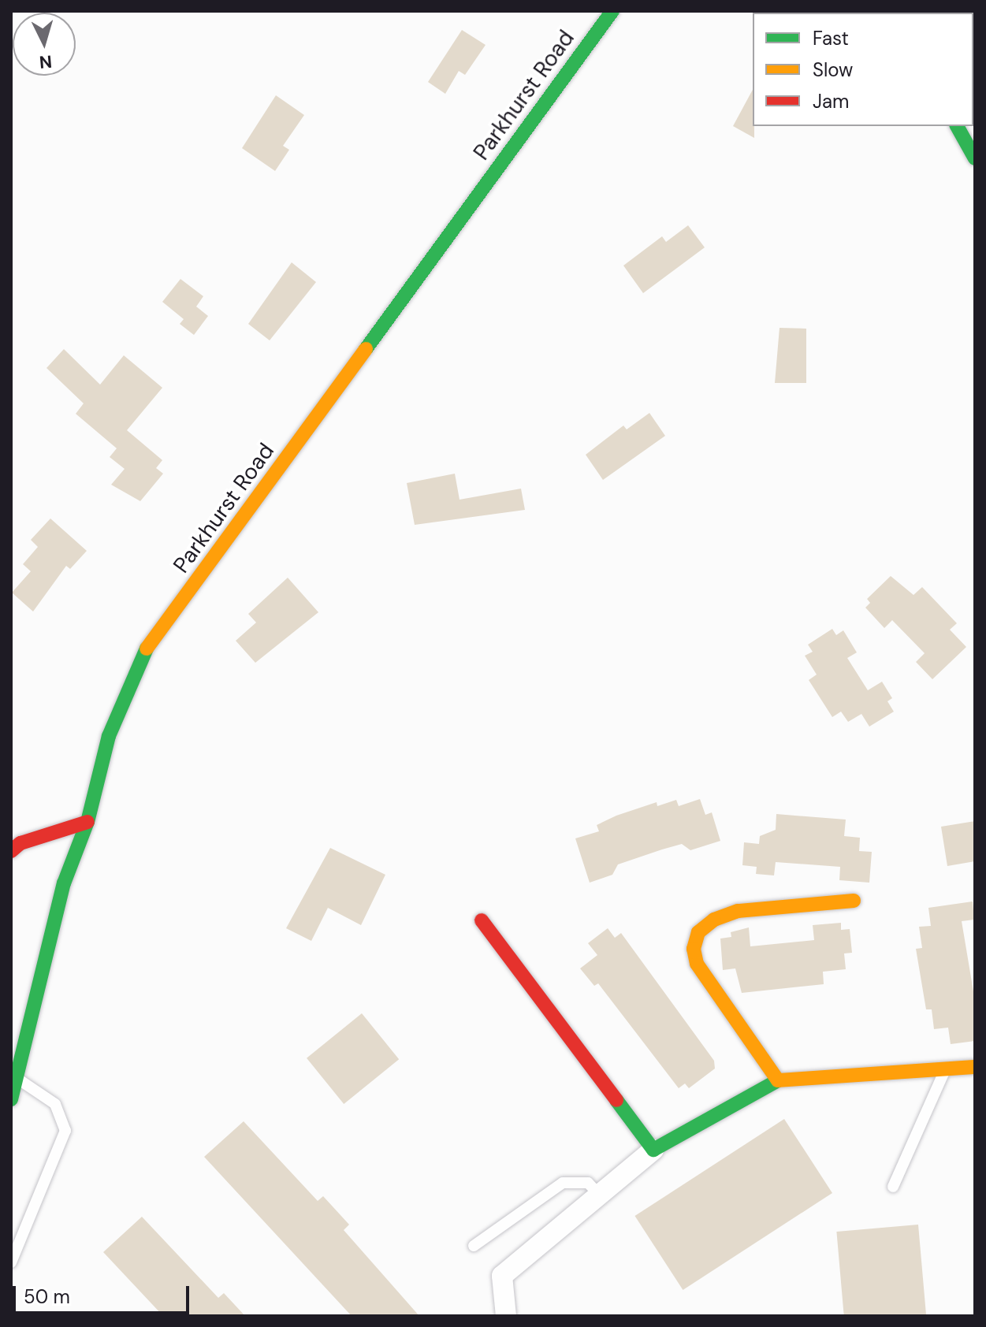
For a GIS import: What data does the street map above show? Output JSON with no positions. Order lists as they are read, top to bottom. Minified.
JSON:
{"streets":{"street":["Parkhurst Road"]},"legend":["Fast","Slow","Jam"],"scale_bar":"50 m","north":"bottom"}
